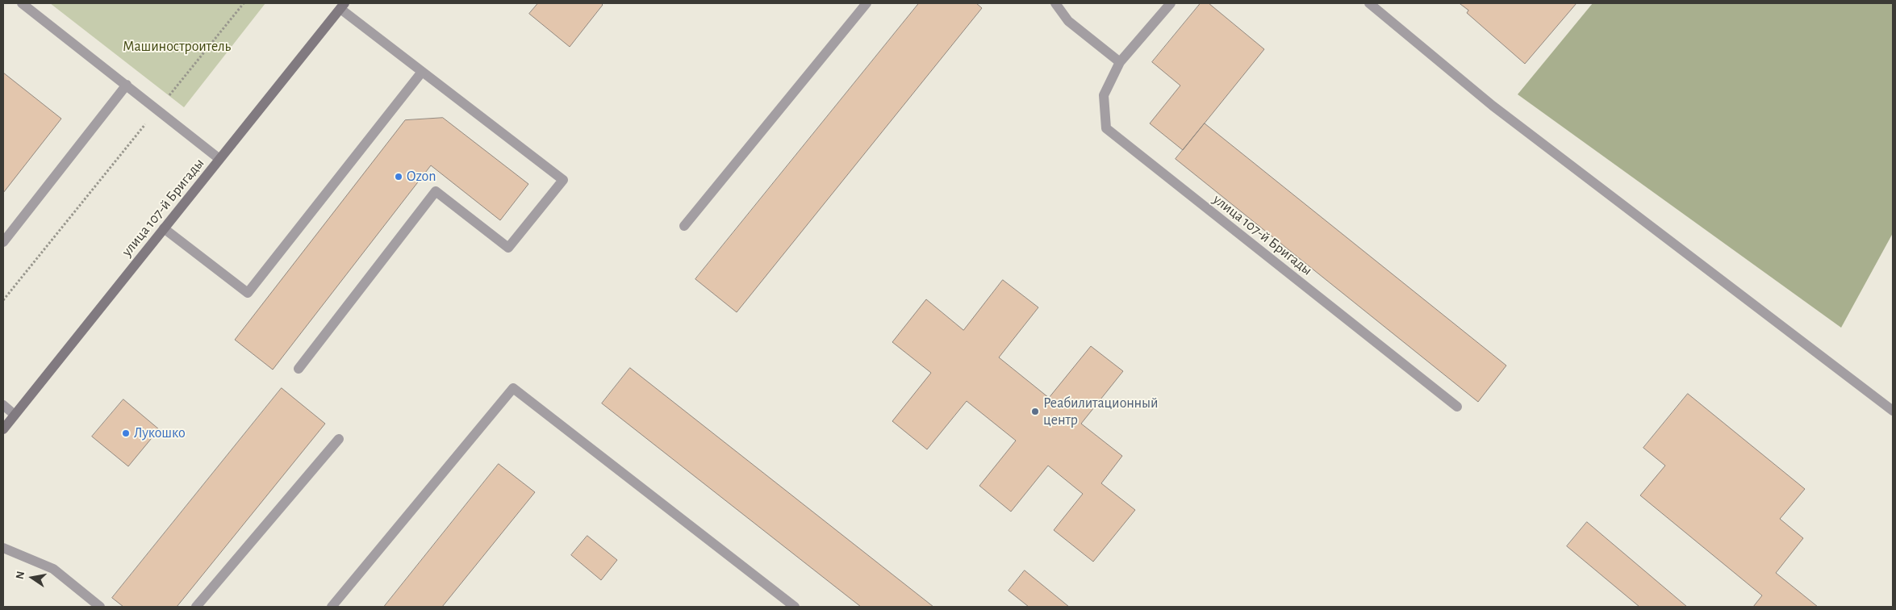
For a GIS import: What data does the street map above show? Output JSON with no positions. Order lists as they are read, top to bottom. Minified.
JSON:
{"streets":{"main road":["улица 107-й Бригады"]},"parks":["Машиностроитель"],"places":["Ozon","Реабилитационный центр","Лукошко"],"north":"left"}
